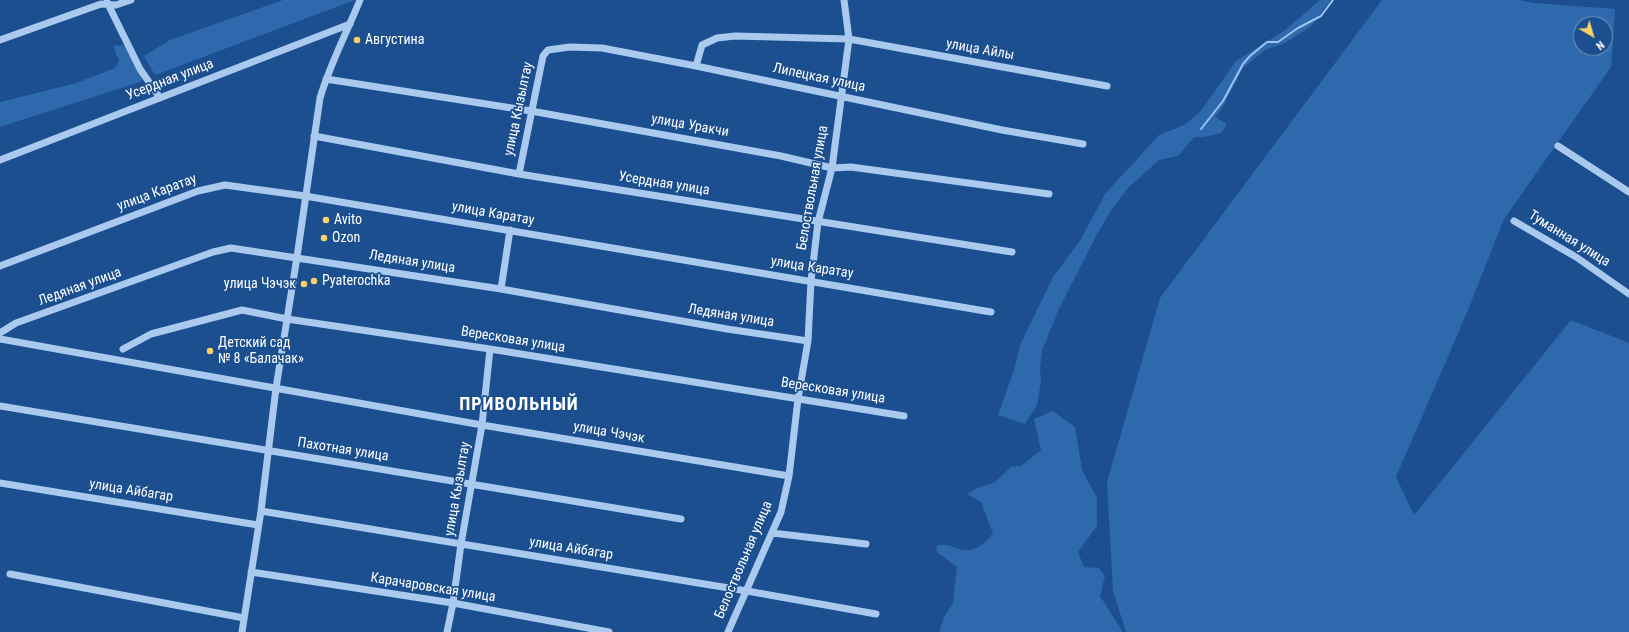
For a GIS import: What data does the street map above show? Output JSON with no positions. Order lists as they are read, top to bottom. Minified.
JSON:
{"streets":{"street":["улица Айлы","Липецкая улица","Усердная улица","улица Кызылтау","улица Уракчи","Белоствольная улица","улица Каратау","Туманная улица","Ледяная улица","Вересковая улица","улица Чэчэк","Пахотная улица","улица Айбагар","Карачаровская улица"]},"crossings":[["улица Айлы","Липецкая улица"],["улица Айлы","Белоствольная улица"],["Липецкая улица","улица Кызылтау"],["Липецкая улица","Белоствольная улица"],["Усердная улица","улица Кызылтау"],["Усердная улица","Белоствольная улица"],["улица Кызылтау","улица Уракчи"],["улица Кызылтау","Вересковая улица"],["улица Кызылтау","улица Чэчэк"],["улица Кызылтау","Пахотная улица"],["улица Кызылтау","улица Айбагар"],["улица Кызылтау","Карачаровская улица"],["улица Уракчи","Белоствольная улица"],["Белоствольная улица","улица Каратау"],["Белоствольная улица","Ледяная улица"],["Белоствольная улица","Вересковая улица"],["Белоствольная улица","улица Чэчэк"],["Белоствольная улица","улица Айбагар"]],"districts":["ПРИВОЛЬНЫЙ"],"places":["Августина","Avito","Ozon","Pyaterochka","улица Чэчэк","Детский сад № 8 «Балачак»"],"north":"bottom right"}
